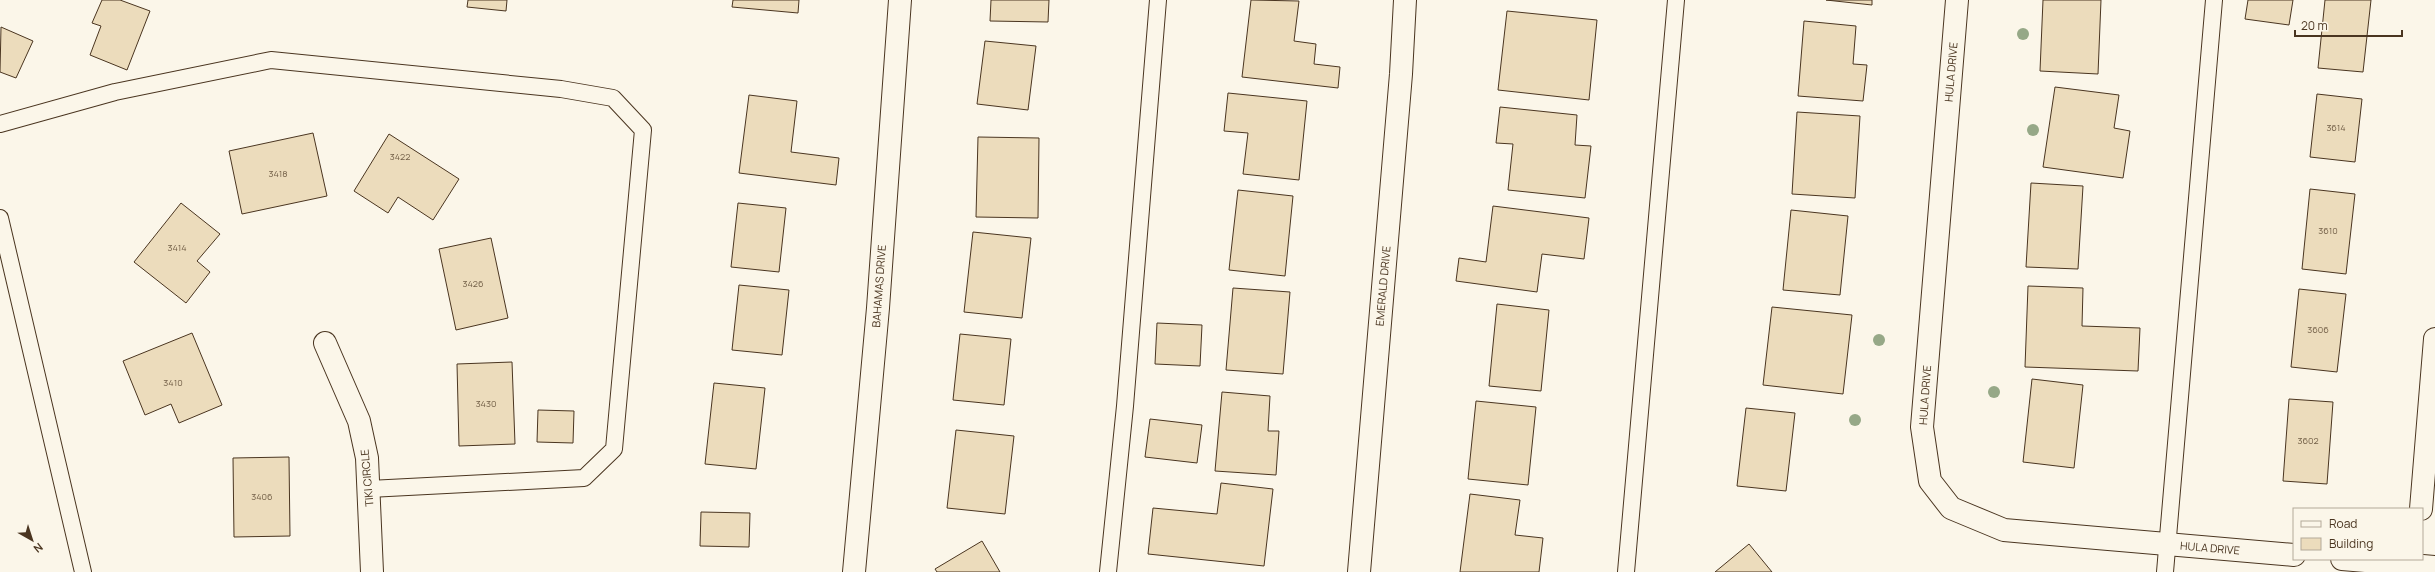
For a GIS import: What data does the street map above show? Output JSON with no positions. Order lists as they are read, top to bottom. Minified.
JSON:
{"streets":{"street":["HULA DRIVE","BAHAMAS DRIVE","EMERALD DRIVE","TIKI CIRCLE"]},"house_numbers":["3614","3422","3418","3610","3414","3426","3606","3410","3430","3602","3406"],"legend":["Road","Building"],"scale_bar":"20 m","north":"bottom right"}
